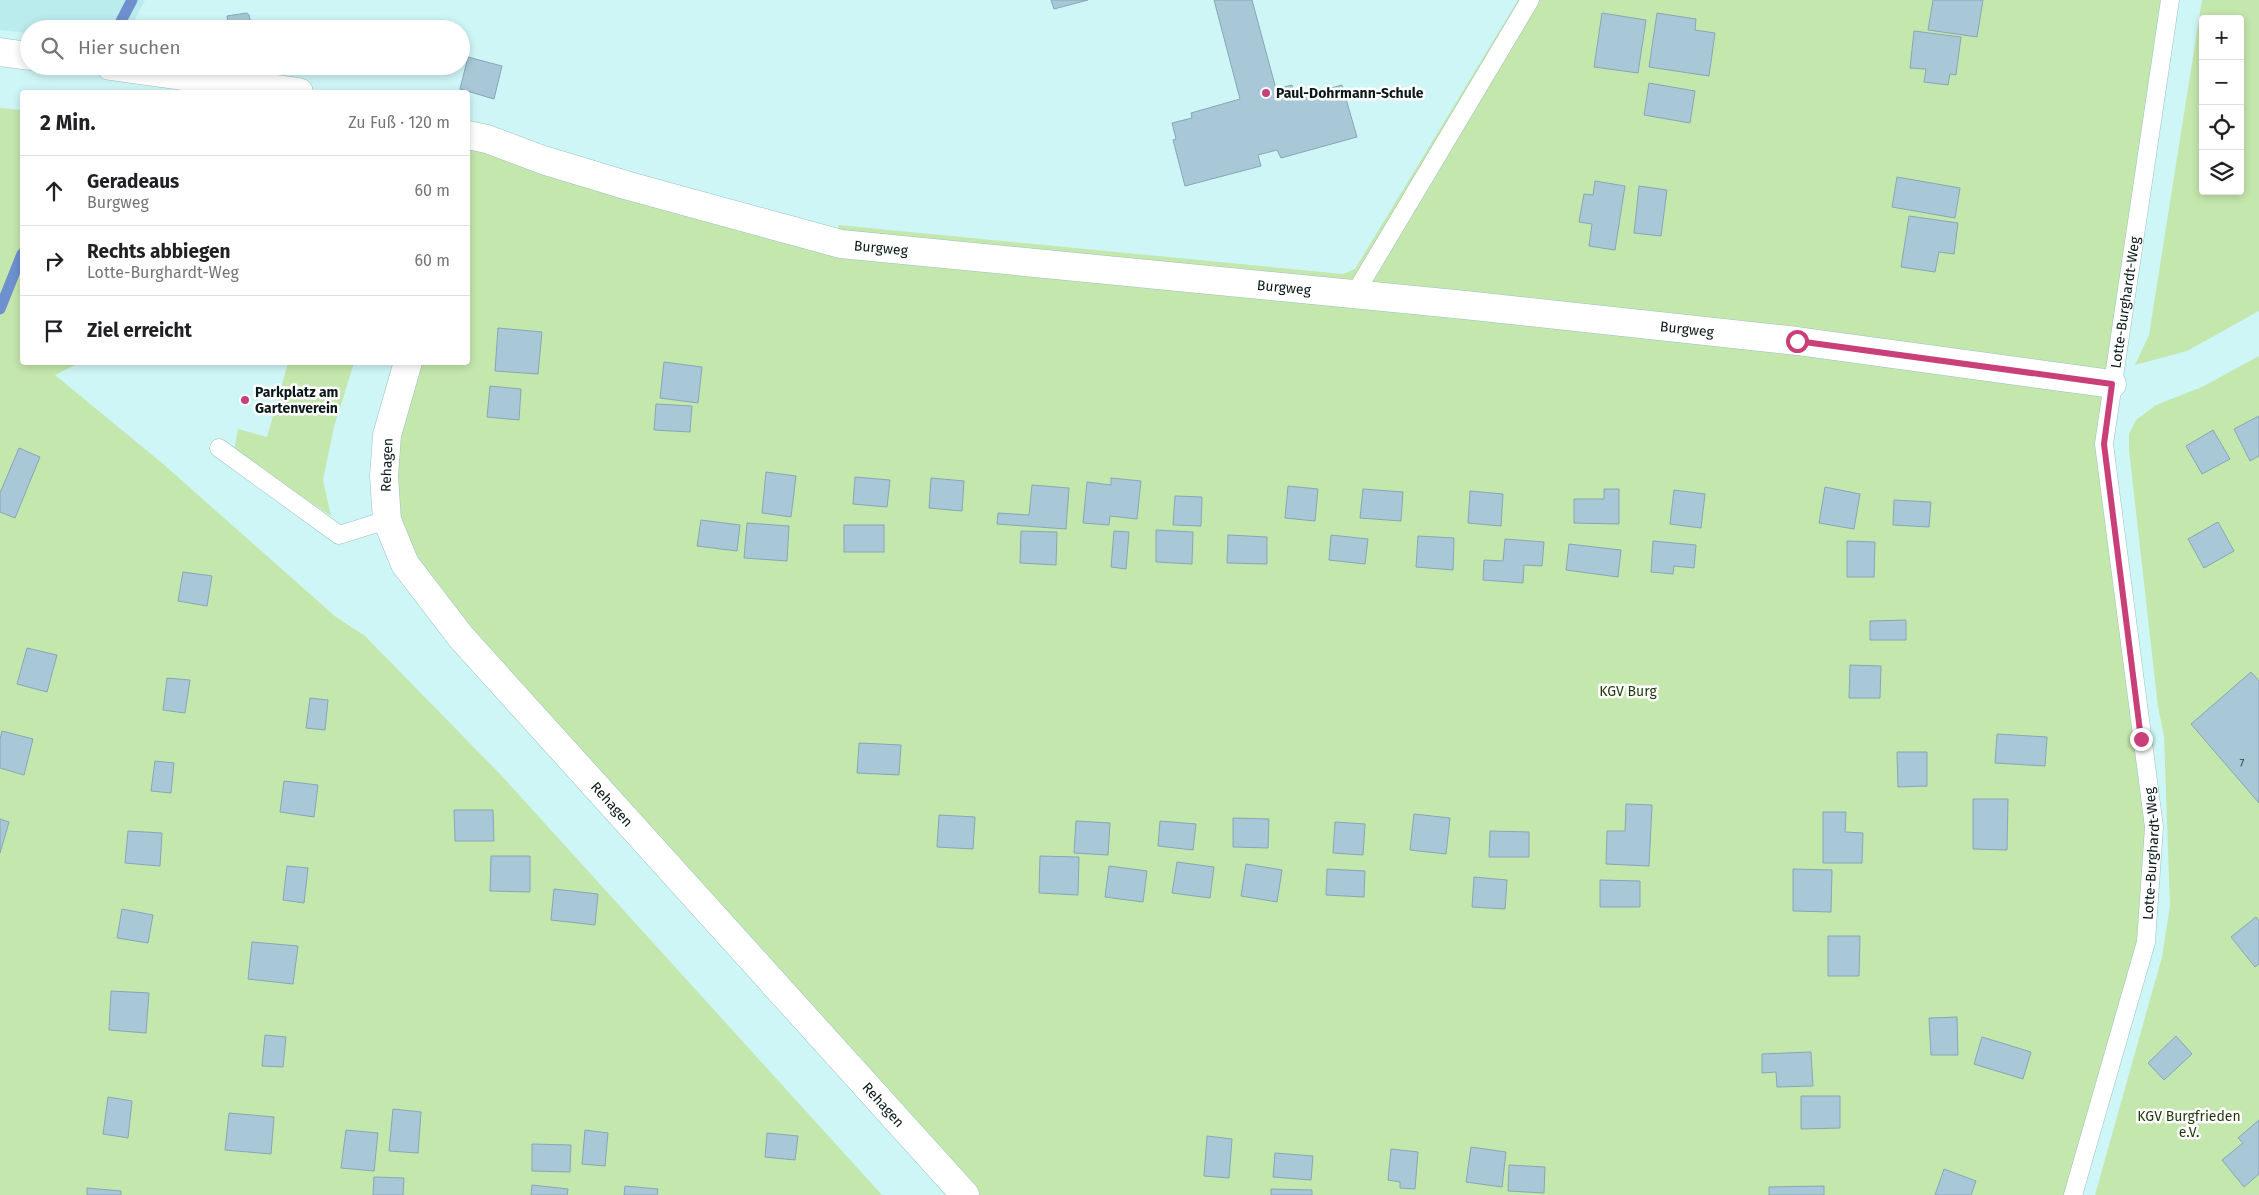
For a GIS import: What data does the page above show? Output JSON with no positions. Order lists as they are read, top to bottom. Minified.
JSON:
{"streets":{"street":["Burgweg","Rehagen"],"lane":["Lotte-Burghardt-Weg"]},"crossings":[["Burgweg","Lotte-Burghardt-Weg"]],"parks":["KGV Burg","KGV Burgfrieden e.V."],"places":["Paul-Dohrmann-Schule","Parkplatz am Gartenverein"],"house_numbers":["7"],"page":{"map_buttons":["+","−"],"search":"Hier suchen","heading":["2 Min.","Zu Fuß · 120 m"],"list":[["Geradeaus","Burgweg","60 m"],["Rechts abbiegen","Lotte-Burghardt-Weg","60 m"],"Ziel erreicht"]}}
